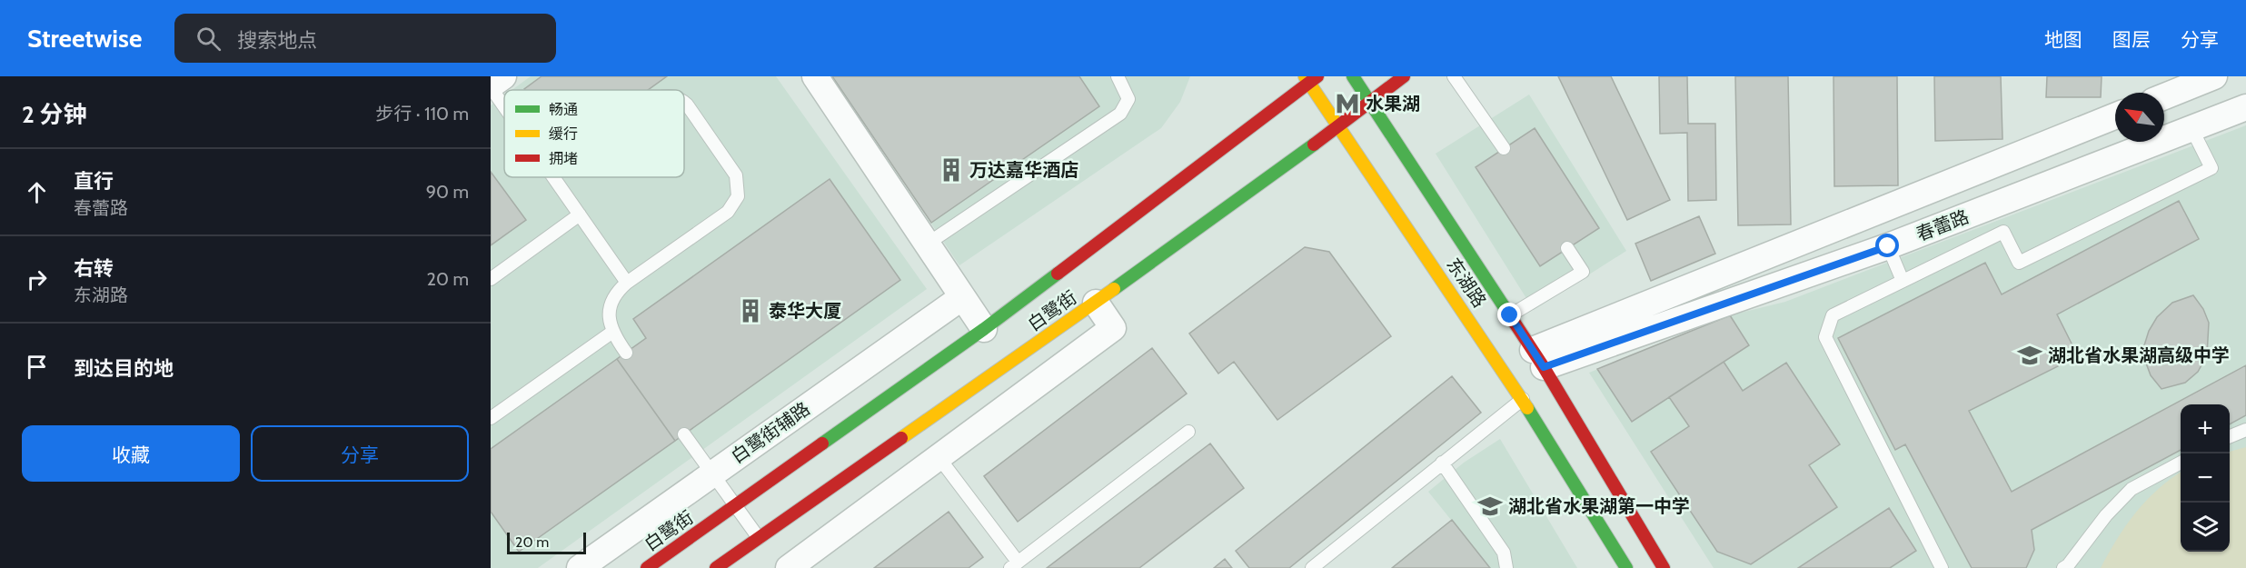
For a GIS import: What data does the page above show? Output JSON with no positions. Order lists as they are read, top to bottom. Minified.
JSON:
{"streets":{"main road":["东湖路","白鹭街"],"street":["春蕾路","白鹭街辅路"]},"crossings":[["春蕾路","东湖路"],["东湖路","白鹭街"]],"places":{"metro station":["水果湖"],"building":["万达嘉华酒店","泰华大厦"],"school or university":["湖北省水果湖高级中学","湖北省水果湖第一中学"]},"legend":["畅通","缓行","拥堵"],"scale_bar":"20 m","north":"top left","page":{"header":"Streetwise","search":"搜索地点","nav":["地图","图层","分享"],"heading":["2 分钟","步行 · 110 m"],"list":[["直行","春蕾路","90 m"],["右转","东湖路","20 m"],"到达目的地"],"map_buttons":["+","−"],"buttons":["收藏","分享"],"scale":"20 m"}}
